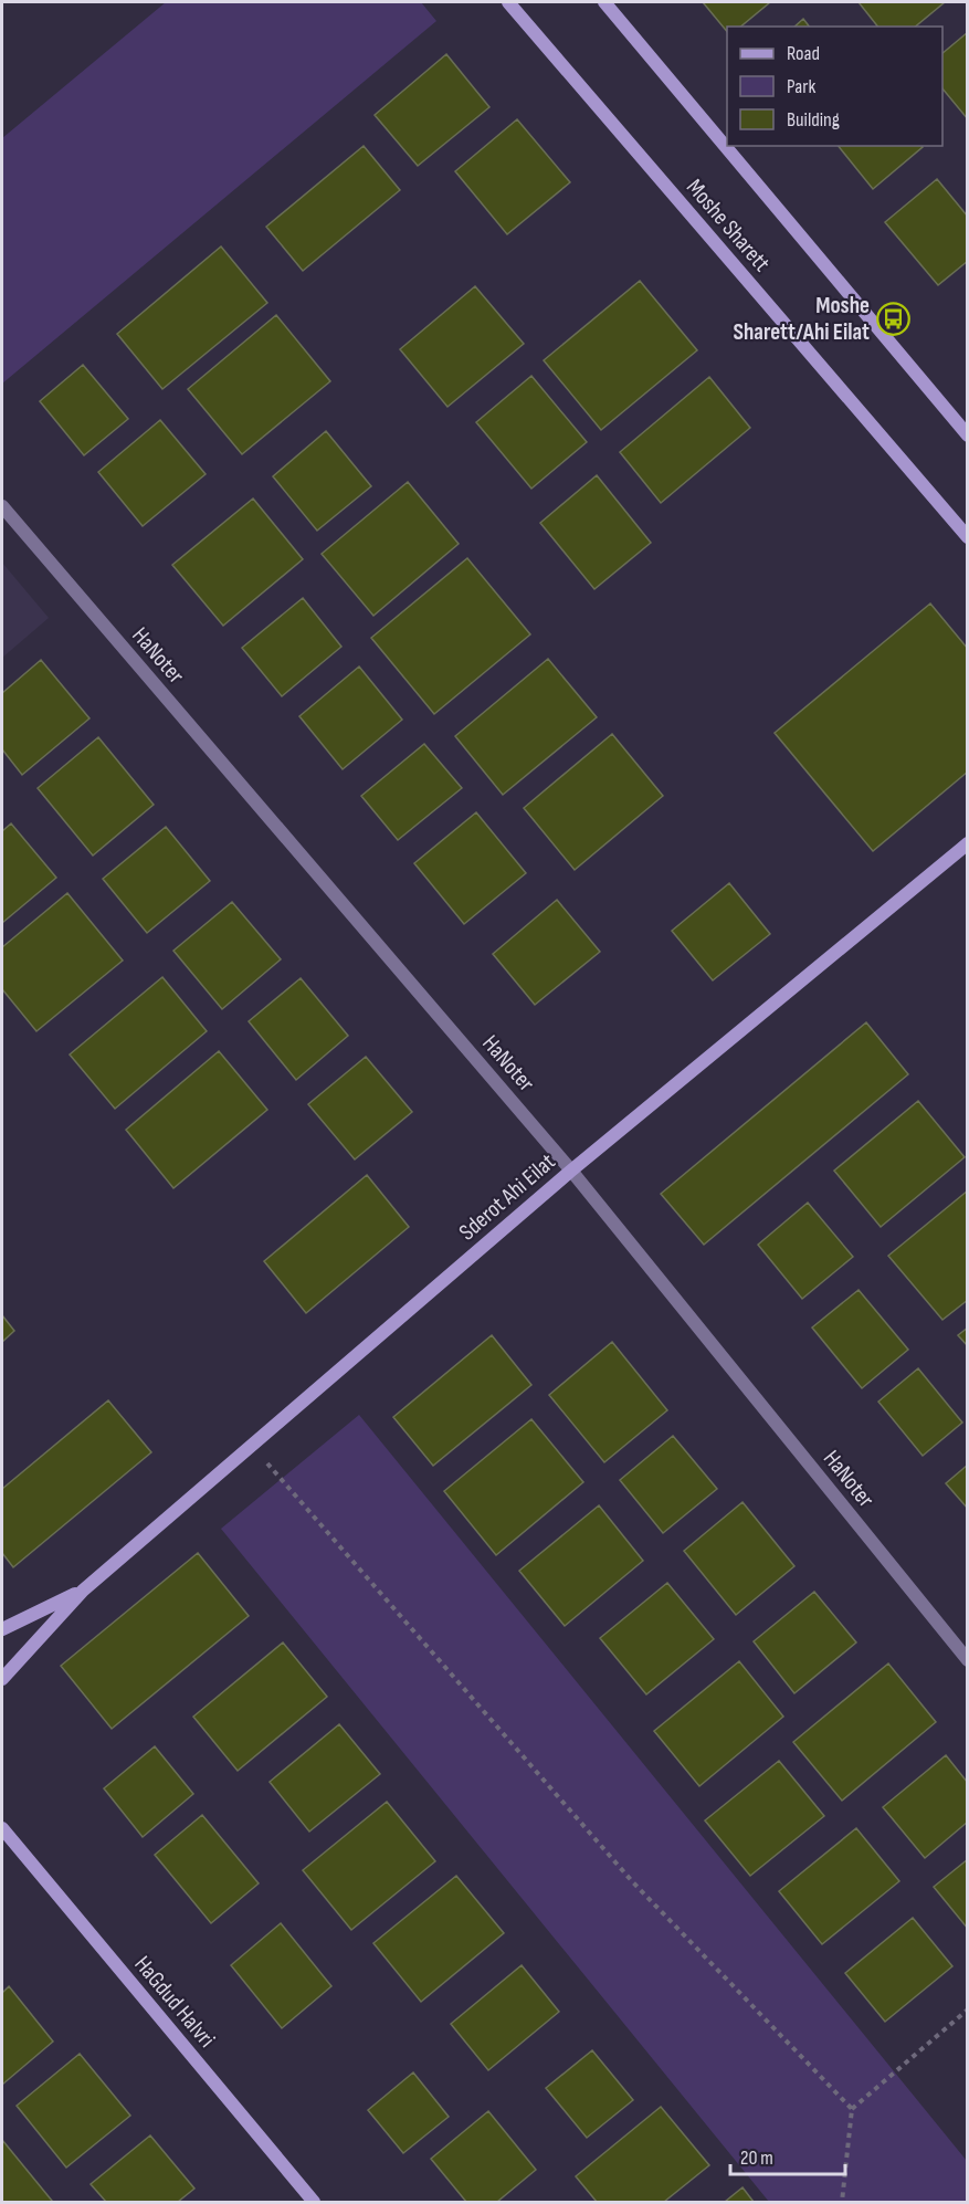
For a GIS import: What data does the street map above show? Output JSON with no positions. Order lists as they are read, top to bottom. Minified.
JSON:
{"streets":{"street":["Moshe Sharett","HaNoter","Sderot Ahi Eilat","HaGdud HaIvri"]},"crossings":[["HaNoter","Sderot Ahi Eilat"]],"places":{"bus stop":["Moshe Sharett/Ahi Eilat"]},"legend":["Road","Park","Building"],"scale_bar":"20 m"}
